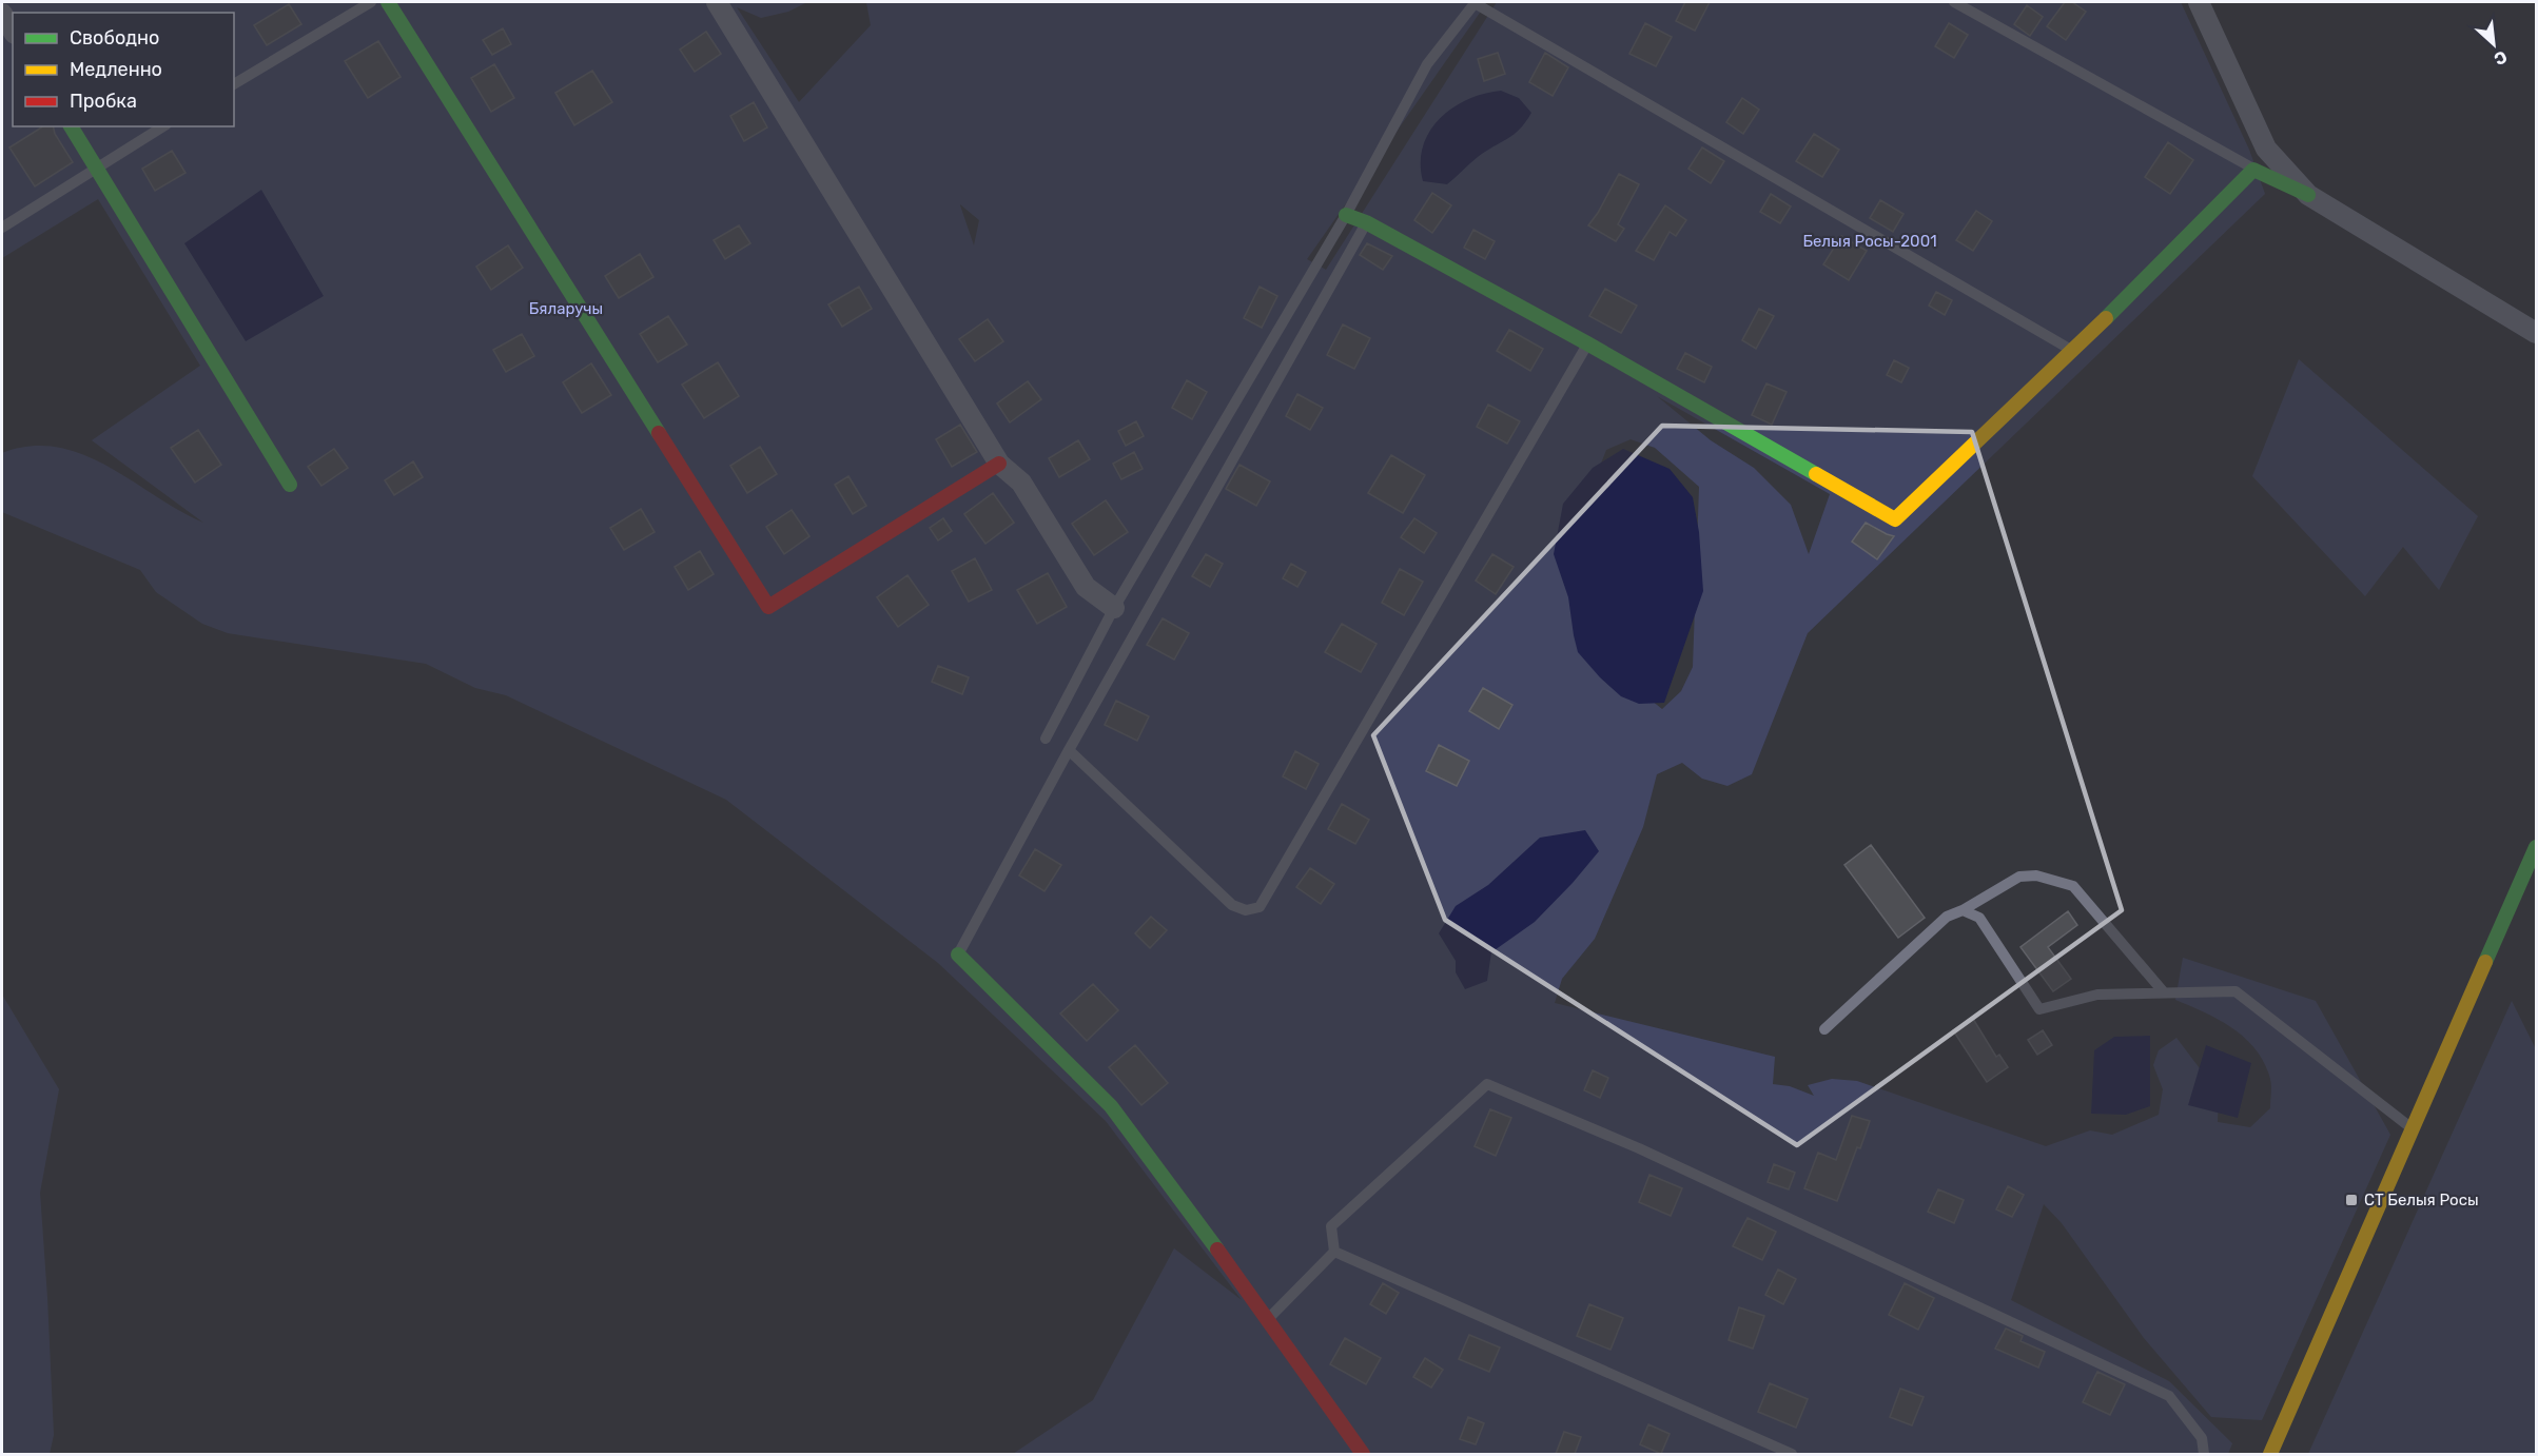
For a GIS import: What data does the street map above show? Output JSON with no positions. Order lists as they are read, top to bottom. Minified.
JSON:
{"parks":["Белыя Росы-2001","Бяларучы"],"places":{"transit":["СТ Белыя Росы"]},"legend":["Свободно","Медленно","Пробка"],"north":"bottom right"}
